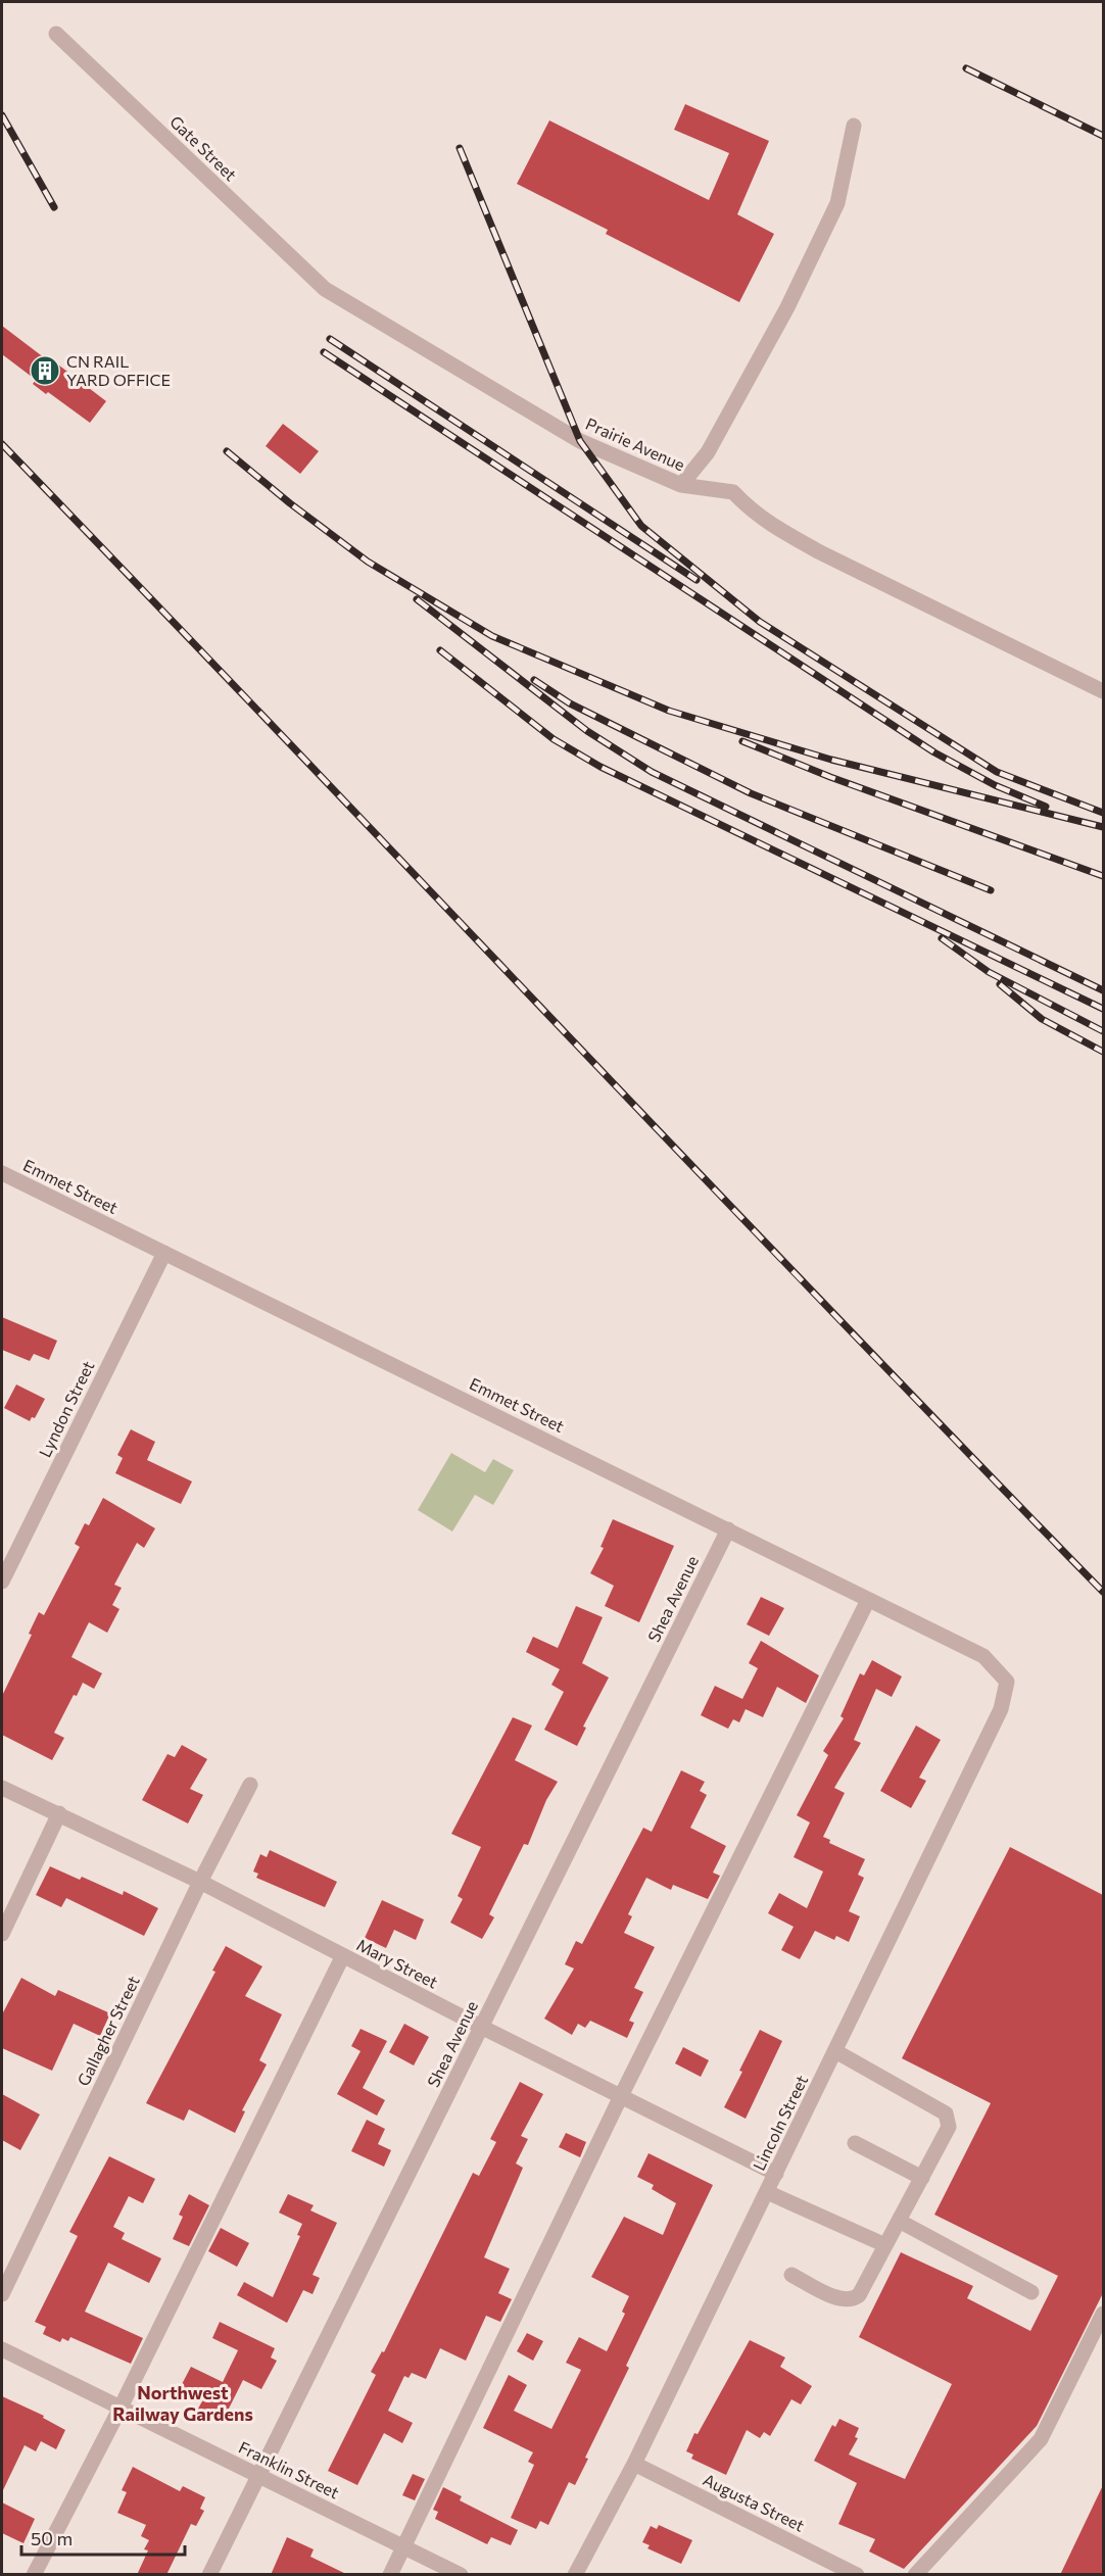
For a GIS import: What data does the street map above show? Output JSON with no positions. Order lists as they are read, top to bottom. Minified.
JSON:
{"streets":{"street":["Gate Street","Prairie Avenue","Emmet Street","Lyndon Street","Shea Avenue","Mary Street","Gallagher Street","Lincoln Street","Franklin Street","Augusta Street"]},"crossings":[["Gate Street","Prairie Avenue"],["Emmet Street","Lyndon Street"],["Emmet Street","Shea Avenue"],["Emmet Street","Lincoln Street"],["Shea Avenue","Mary Street"],["Shea Avenue","Franklin Street"],["Mary Street","Gallagher Street"],["Mary Street","Lincoln Street"],["Lincoln Street","Augusta Street"]],"districts":["Northwest Railway Gardens"],"places":{"building":["CN RAIL YARD OFFICE"]},"scale_bar":"50 m"}
